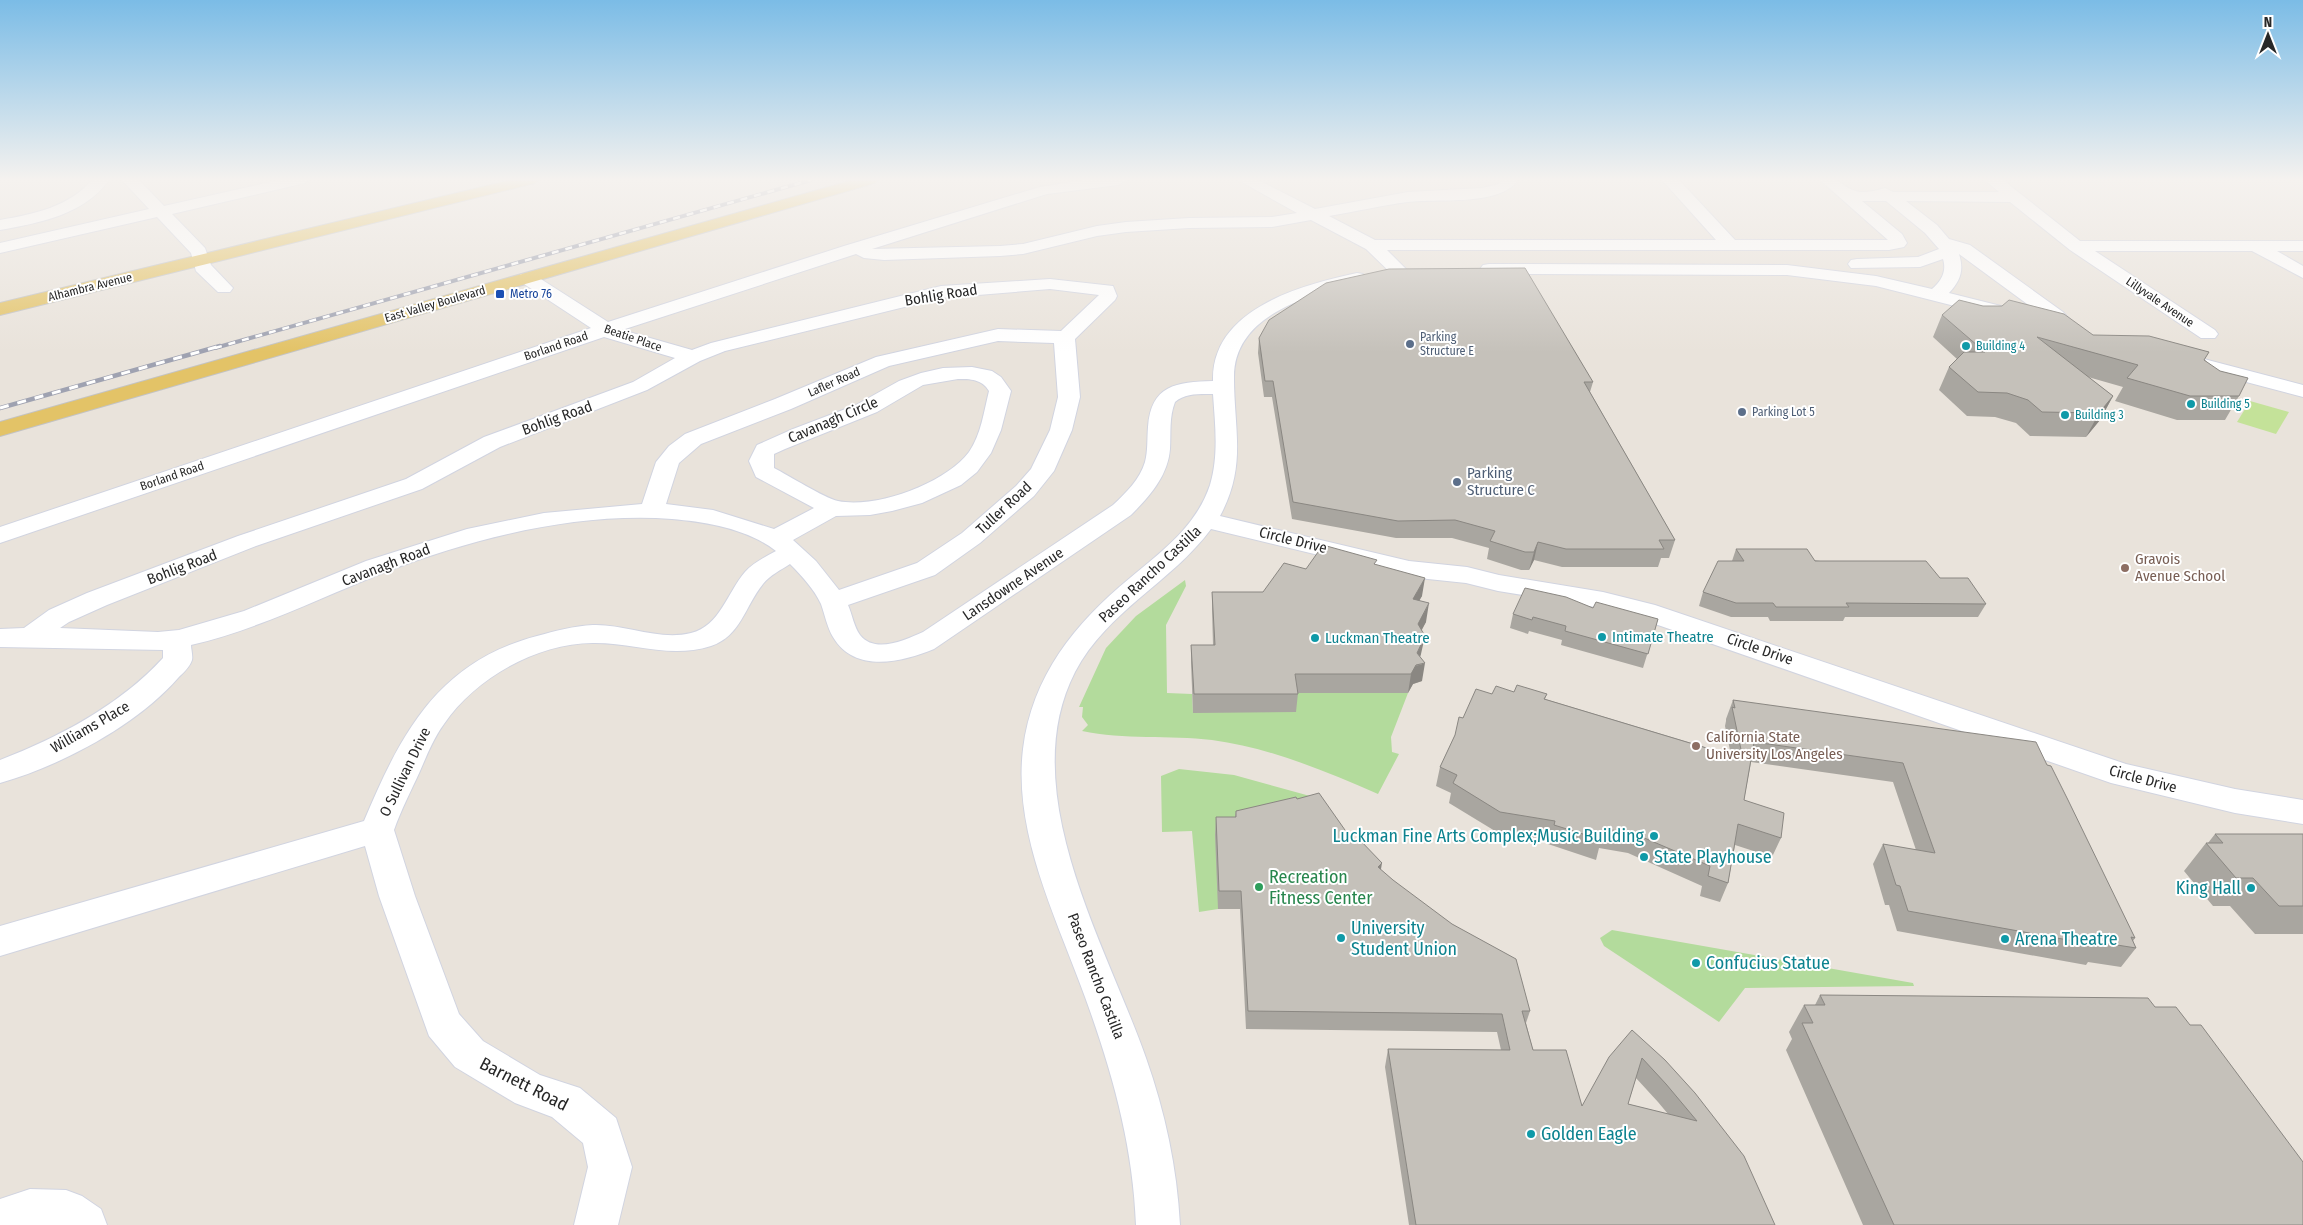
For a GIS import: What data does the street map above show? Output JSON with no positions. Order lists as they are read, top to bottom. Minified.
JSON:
{"streets":{"main road":["Alhambra Avenue","East Valley Boulevard"],"street":["Bohlig Road","Lillyvale Avenue","Beatie Place","Borland Road","Lafler Road","Cavanagh Circle","Tuller Road","Circle Drive","Cavanagh Road","Paseo Rancho Castilla","Lansdowne Avenue","Williams Place","O Sullivan Drive","Barnett Road"]},"crossings":[["Bohlig Road","Beatie Place"],["Bohlig Road","Lafler Road"],["Bohlig Road","Tuller Road"],["Bohlig Road","Cavanagh Road"],["East Valley Boulevard","Beatie Place"],["Beatie Place","Borland Road"],["Lafler Road","Tuller Road"],["Lafler Road","Cavanagh Road"],["Tuller Road","Lansdowne Avenue"],["Circle Drive","Paseo Rancho Castilla"],["Cavanagh Road","Lansdowne Avenue"],["Cavanagh Road","Williams Place"],["Cavanagh Road","O Sullivan Drive"],["Paseo Rancho Castilla","Lansdowne Avenue"],["Lansdowne Avenue","O Sullivan Drive"],["O Sullivan Drive","Barnett Road"]],"places":{"transit":["Metro 76"],"other":["Parking Structure E","Building 4","Building 5","Parking Lot 5","Building 3","Parking Structure C","Gravois Avenue School","Intimate Theatre","Luckman Theatre","California State University Los Angeles","Luckman Fine Arts Complex;Music Building","State Playhouse","Recreation Fitness Center","King Hall","University Student Union","Arena Theatre","Confucius Statue","Golden Eagle"]},"north":"top"}
